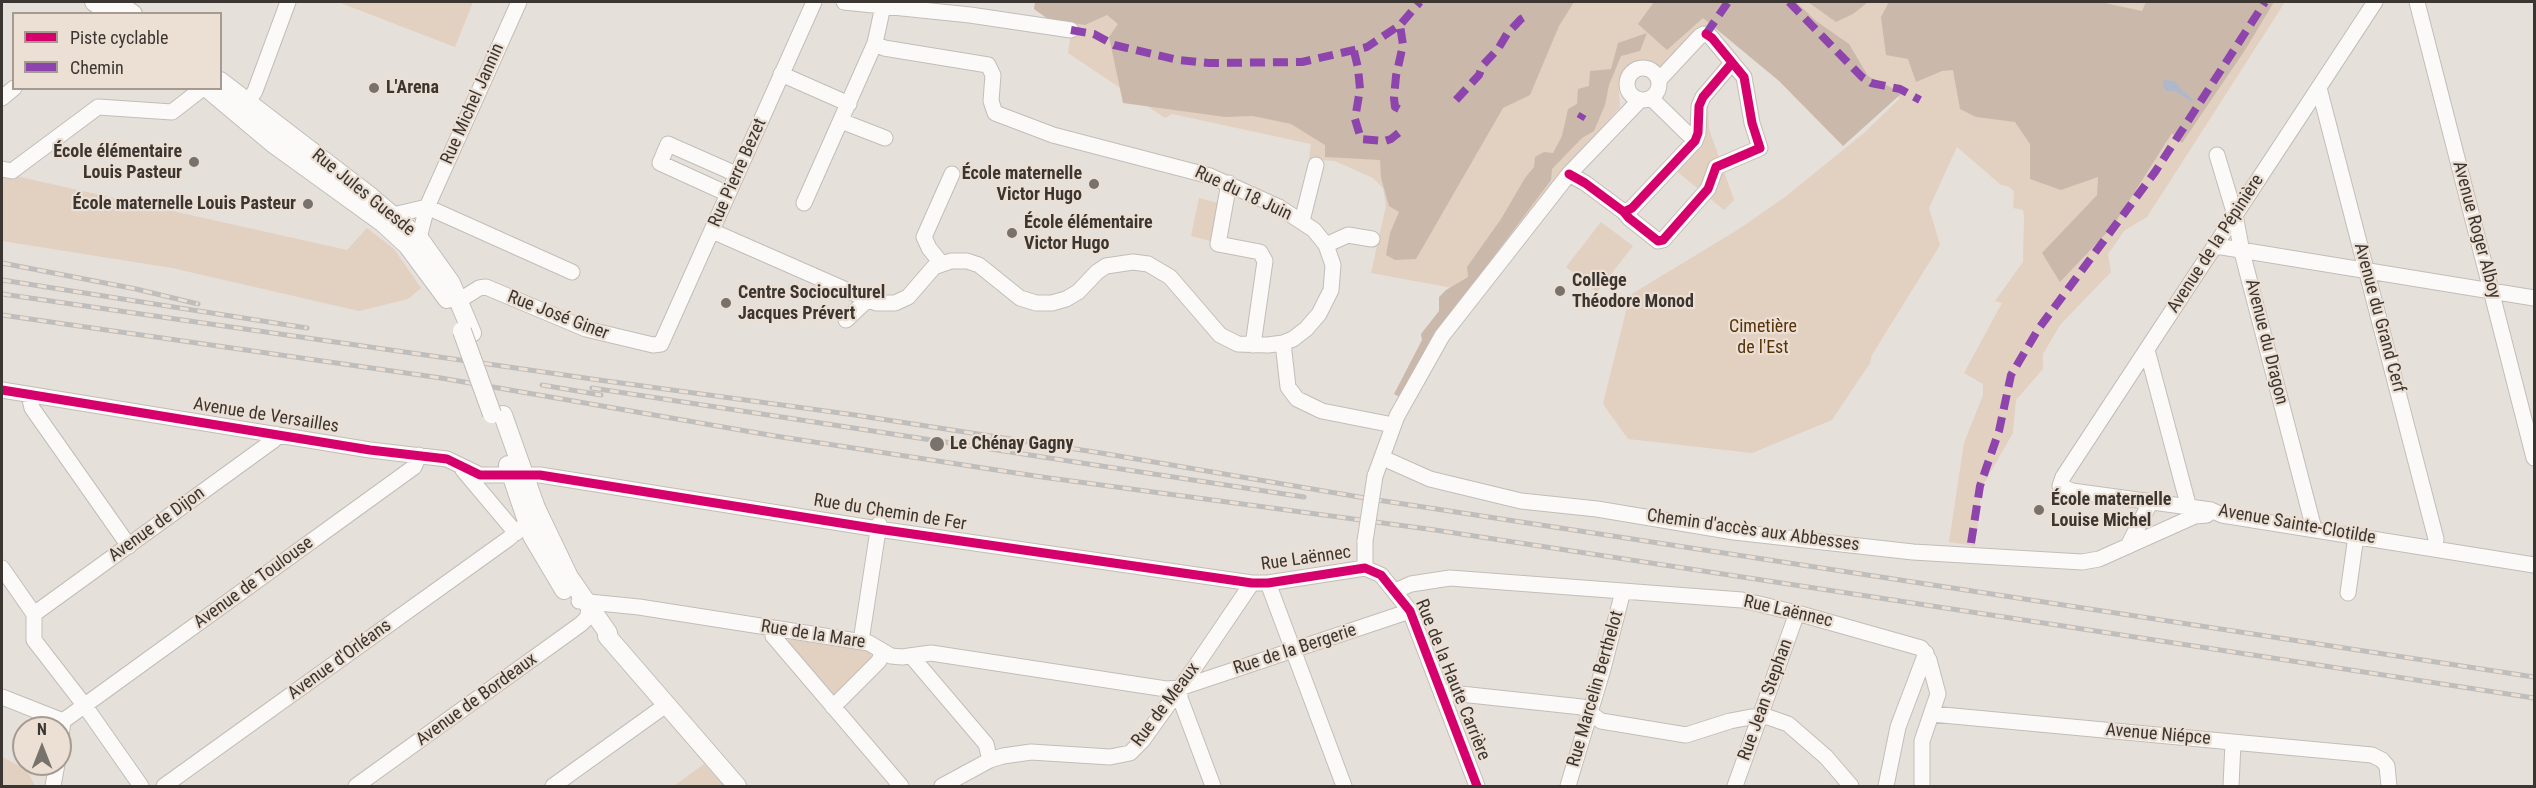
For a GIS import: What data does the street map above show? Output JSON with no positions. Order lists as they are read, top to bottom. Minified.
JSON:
{"streets":{"main road":["Rue Jules Guesde"],"street":["Rue Michel Jannin","Rue Pierre Bezet","Rue du 18 Juin","Avenue Roger Alboy","Avenue de la Pépinière","Rue José Giner","Avenue du Grand Cerf","Avenue du Dragon","Avenue de Versailles","Rue du Chemin de Fer","Avenue de Dijon","Avenue Sainte-Clotilde","Chemin d'accès aux Abbesses","Rue Laënnec","Avenue de Toulouse","Rue de la Mare","Rue de la Bergerie","Avenue d'Orléans","Rue de la Haute Carrière","Rue Marcelin Berthelot","Avenue de Bordeaux","Rue Jean Stephan","Rue de Meaux","Avenue Niépce"]},"crossings":[["Rue Michel Jannin","Rue Jules Guesde"],["Rue Pierre Bezet","Rue José Giner"],["Rue Jules Guesde","Rue José Giner"],["Avenue de la Pépinière","Avenue du Grand Cerf"],["Avenue de la Pépinière","Avenue du Dragon"],["Avenue de la Pépinière","Avenue Sainte-Clotilde"],["Avenue du Grand Cerf","Avenue Sainte-Clotilde"],["Avenue du Dragon","Avenue Sainte-Clotilde"],["Avenue de Versailles","Rue du Chemin de Fer"],["Avenue de Versailles","Avenue de Dijon"],["Avenue de Versailles","Avenue de Toulouse"],["Rue du Chemin de Fer","Rue Laënnec"],["Rue du Chemin de Fer","Rue de Meaux"],["Avenue Sainte-Clotilde","Chemin d'accès aux Abbesses"],["Rue Laënnec","Rue de la Haute Carrière"],["Rue Laënnec","Rue Marcelin Berthelot"],["Rue Laënnec","Rue Jean Stephan"],["Rue Laënnec","Rue de Meaux"],["Rue de la Mare","Rue de la Bergerie"],["Rue de la Mare","Avenue de Bordeaux"],["Rue de la Mare","Rue de Meaux"],["Rue de la Bergerie","Rue de la Haute Carrière"],["Rue de la Bergerie","Rue de Meaux"]],"parks":["Cimetière de l'Est"],"places":["L'Arena","École élémentaire Louis Pasteur","École maternelle Victor Hugo","École maternelle Louis Pasteur","École élémentaire Victor Hugo","Collège Théodore Monod","Centre Socioculturel Jacques Prévert","Le Chénay Gagny","École maternelle Louise Michel"],"legend":["Piste cyclable","Chemin"],"north":"top"}
